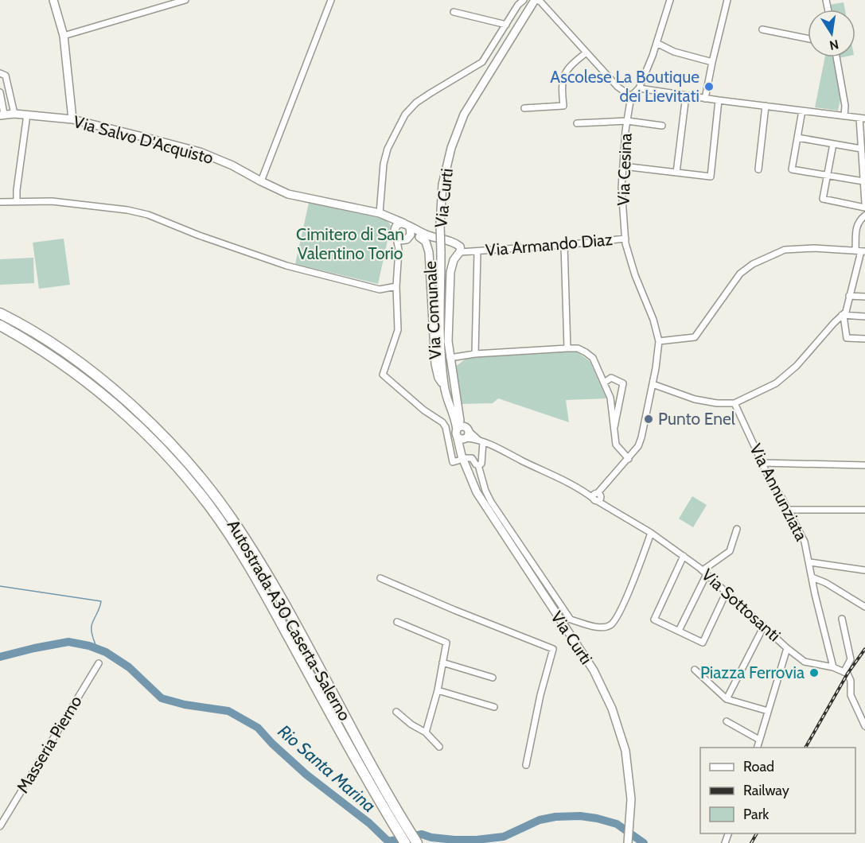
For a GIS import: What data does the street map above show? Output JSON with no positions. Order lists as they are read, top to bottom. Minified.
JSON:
{"streets":{"highway":["Autostrada A30 Caserta-Salerno"],"street":["Via Salvo D'Acquisto","Via Cesina","Via Curti","Via Armando Diaz","Via Comunale","Via Annunziata","Via Sottosanti","Masseria Pierno"]},"crossings":[["Via Salvo D'Acquisto","Via Comunale"],["Via Cesina","Via Armando Diaz"],["Via Curti","Via Armando Diaz"],["Via Curti","Via Comunale"],["Via Curti","Via Sottosanti"]],"water":["Rio Santa Marina"],"parks":["Cimitero di San Valentino Torio"],"places":["Ascolese La Boutique dei Lievitati","Punto Enel","Piazza Ferrovia"],"legend":["Road","Railway","Park"],"north":"bottom"}
